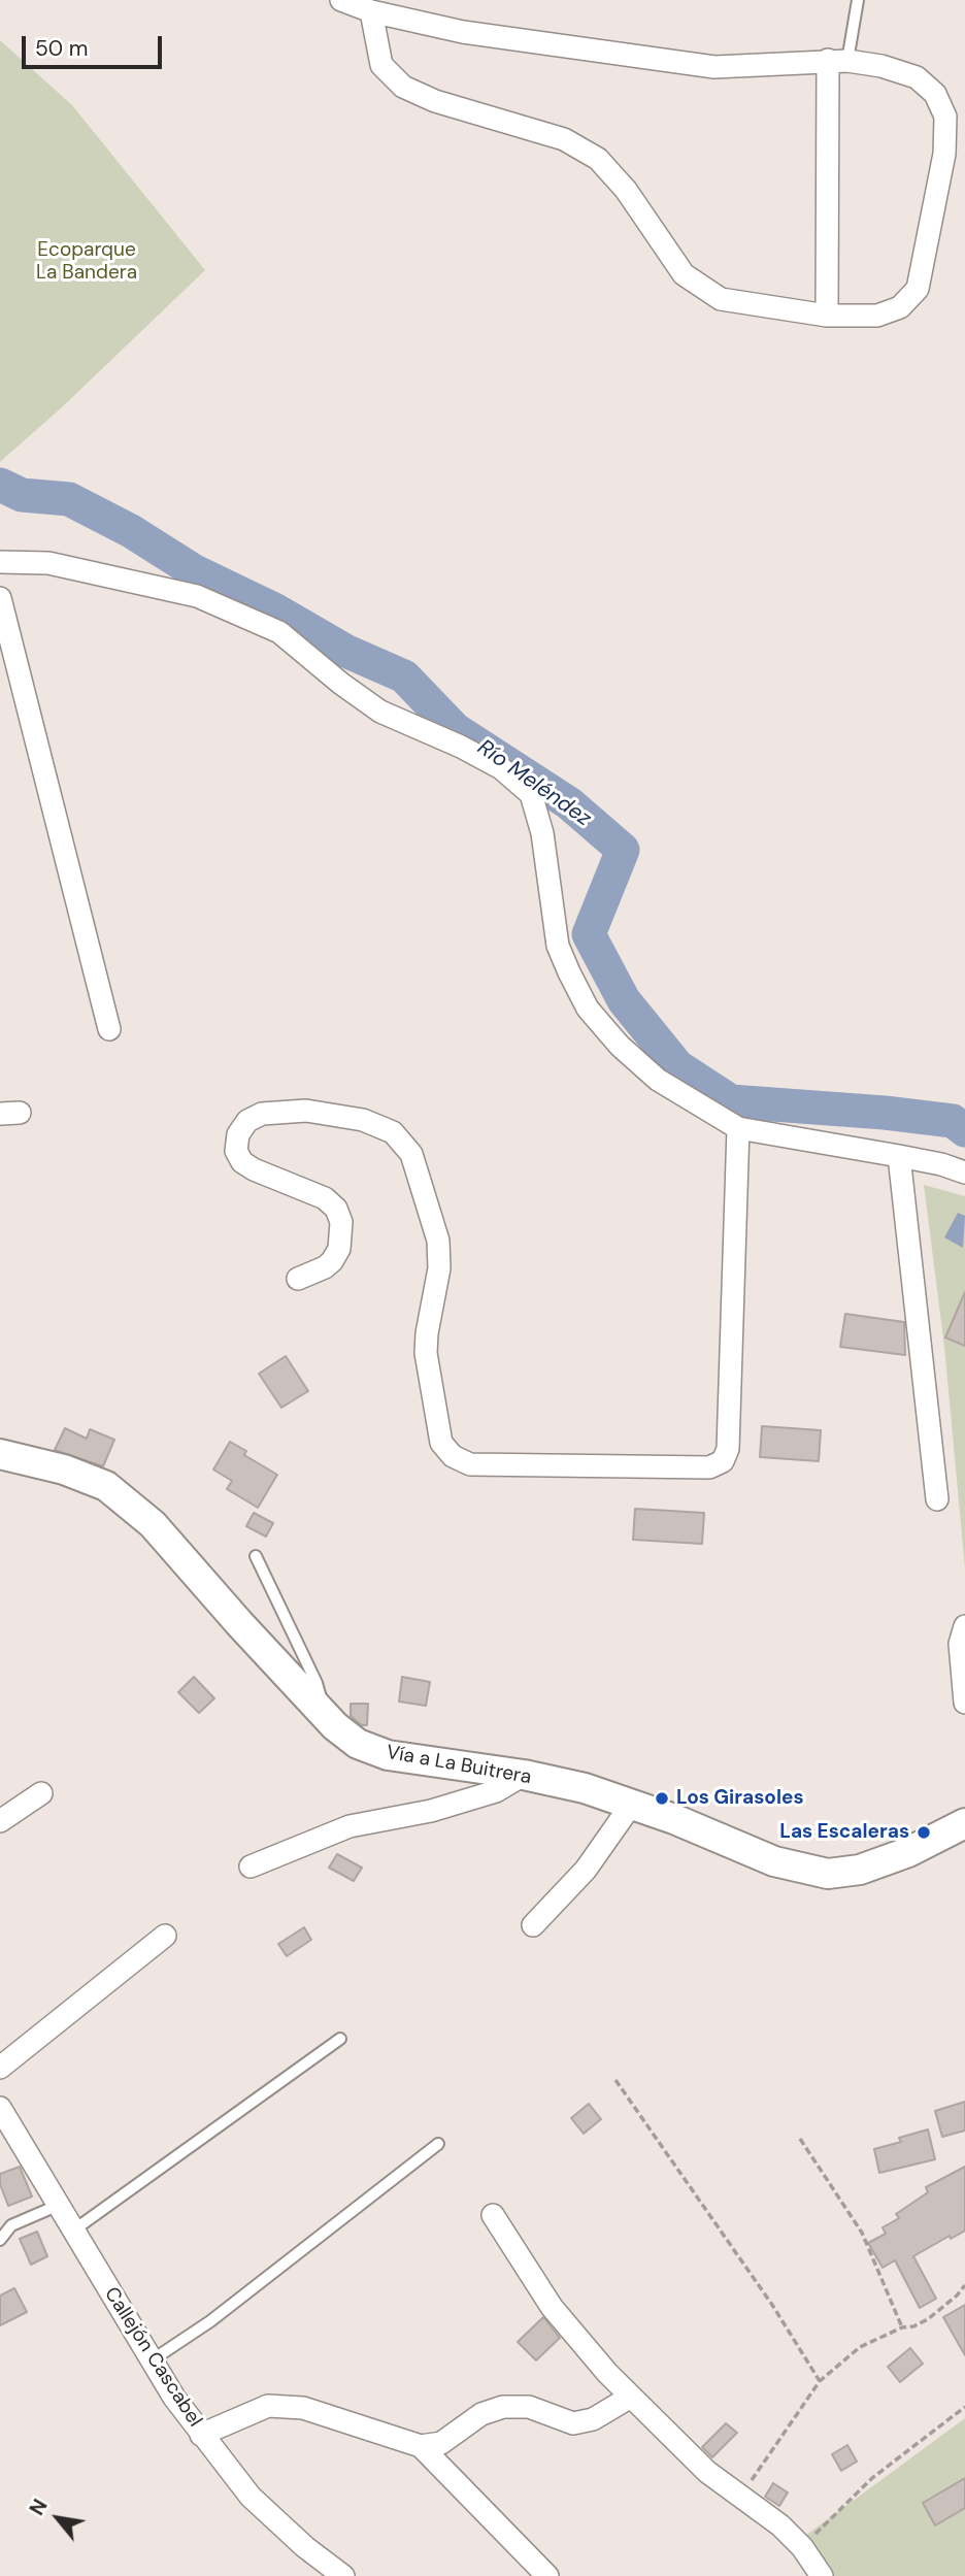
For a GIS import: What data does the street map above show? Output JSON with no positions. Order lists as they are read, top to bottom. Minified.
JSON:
{"streets":{"street":["Vía a La Buitrera","Callejón Cascabel"]},"water":["Río Meléndez"],"parks":["Ecoparque La Bandera"],"places":["Los Girasoles","Las Escaleras"],"scale_bar":"50 m","north":"top left"}
